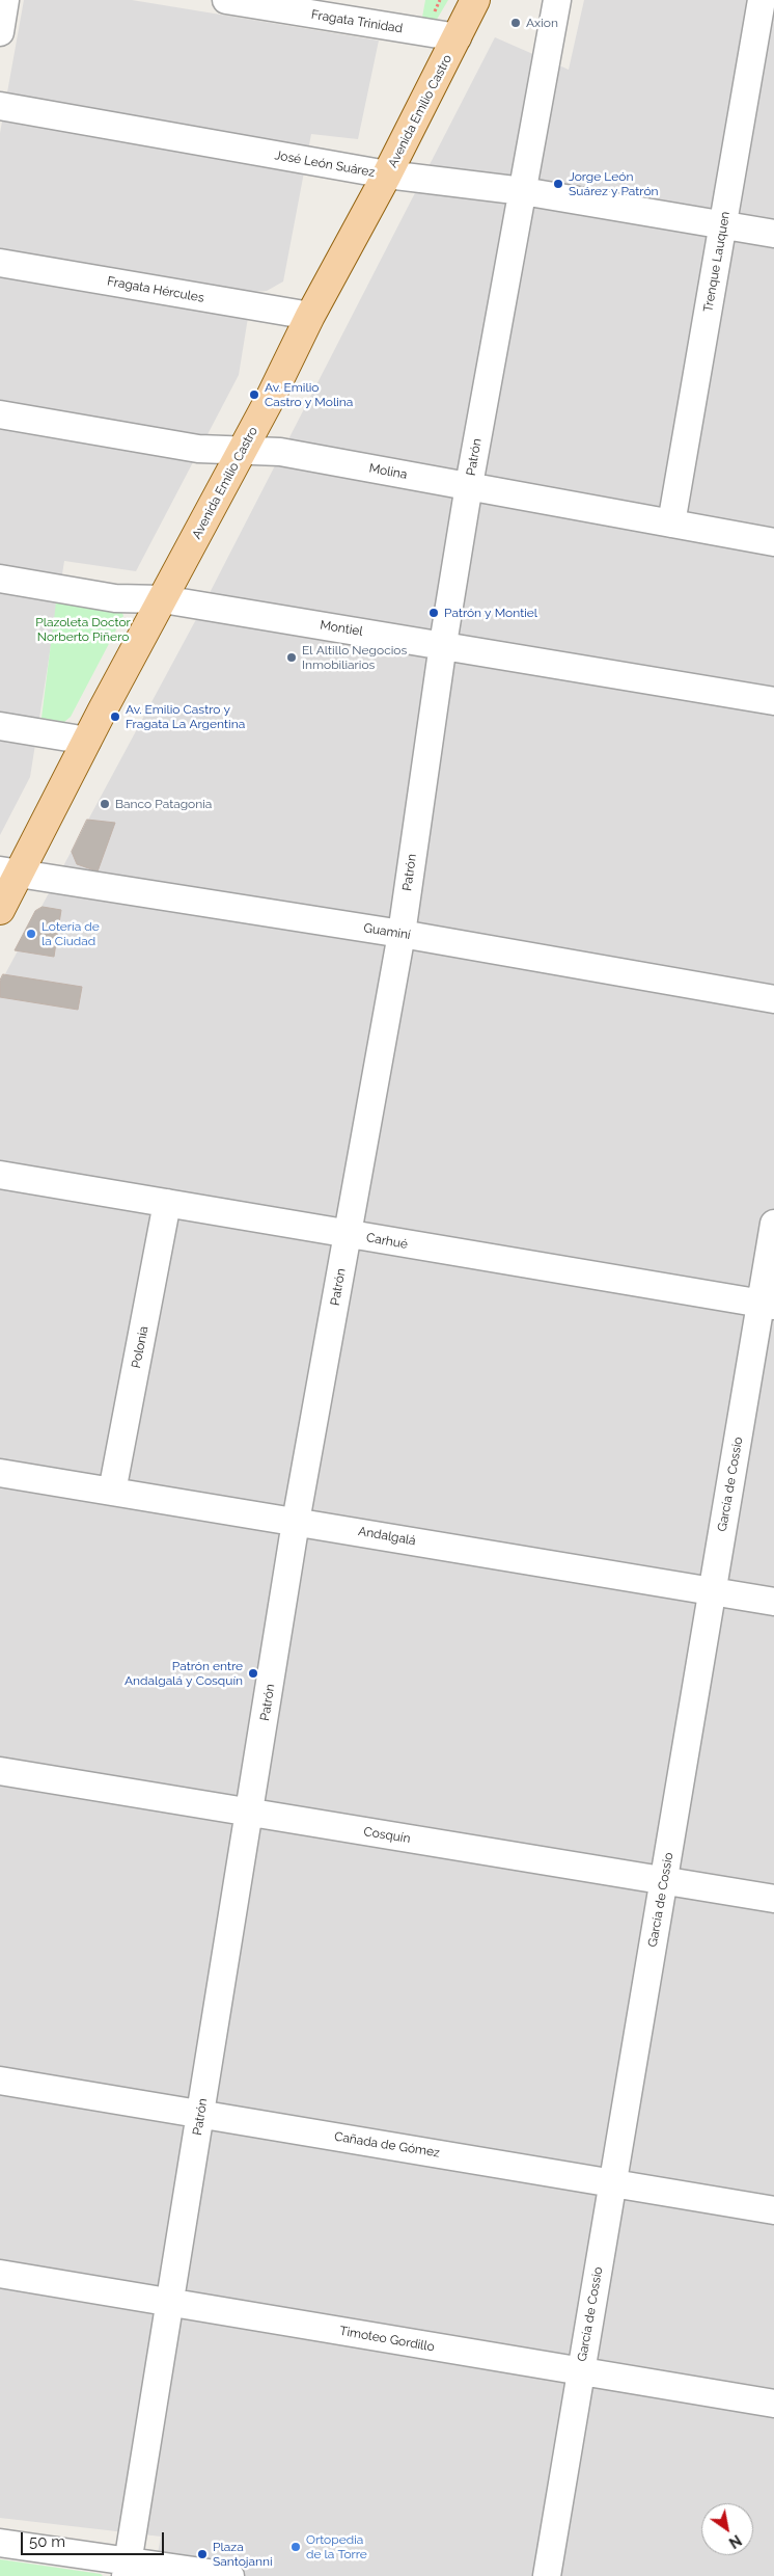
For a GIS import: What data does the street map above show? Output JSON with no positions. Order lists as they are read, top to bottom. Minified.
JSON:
{"streets":{"main road":["Avenida Emilio Castro"],"street":["Fragata Trinidad","José León Suárez","Trenque Lauquen","Fragata Hércules","Patrón","Molina","Montiel","Guaminí","Carhué","Polonia","García de Cossio","Andalgalá","Cosquín","Cañada de Gómez","Timoteo Gordillo"]},"crossings":[["Fragata Trinidad","Avenida Emilio Castro"],["Avenida Emilio Castro","José León Suárez"],["Avenida Emilio Castro","Fragata Hércules"],["Avenida Emilio Castro","Molina"],["Avenida Emilio Castro","Montiel"],["Avenida Emilio Castro","Guaminí"],["José León Suárez","Trenque Lauquen"],["José León Suárez","Patrón"],["Trenque Lauquen","Molina"],["Patrón","Molina"],["Patrón","Montiel"],["Patrón","Guaminí"],["Patrón","Carhué"],["Patrón","Andalgalá"],["Patrón","Cosquín"],["Patrón","Cañada de Gómez"],["Patrón","Timoteo Gordillo"],["Carhué","Polonia"],["Carhué","García de Cossio"],["Polonia","Andalgalá"],["García de Cossio","Andalgalá"],["García de Cossio","Cosquín"],["García de Cossio","Cañada de Gómez"],["García de Cossio","Timoteo Gordillo"]],"parks":["Plazoleta Doctor Norberto Piñero"],"places":["Axion","Jorge León Suárez y Patrón","Av. Emilio Castro y Molina","Patrón y Montiel","El Altillo Negocios Inmobiliarios","Av. Emilio Castro y Fragata La Argentina","Banco Patagonia","Lotería de la Ciudad","Patrón entre Andalgalá y Cosquín","Ortopedia de la Torre","Plaza Santojanni"],"scale_bar":"50 m","north":"bottom right"}
